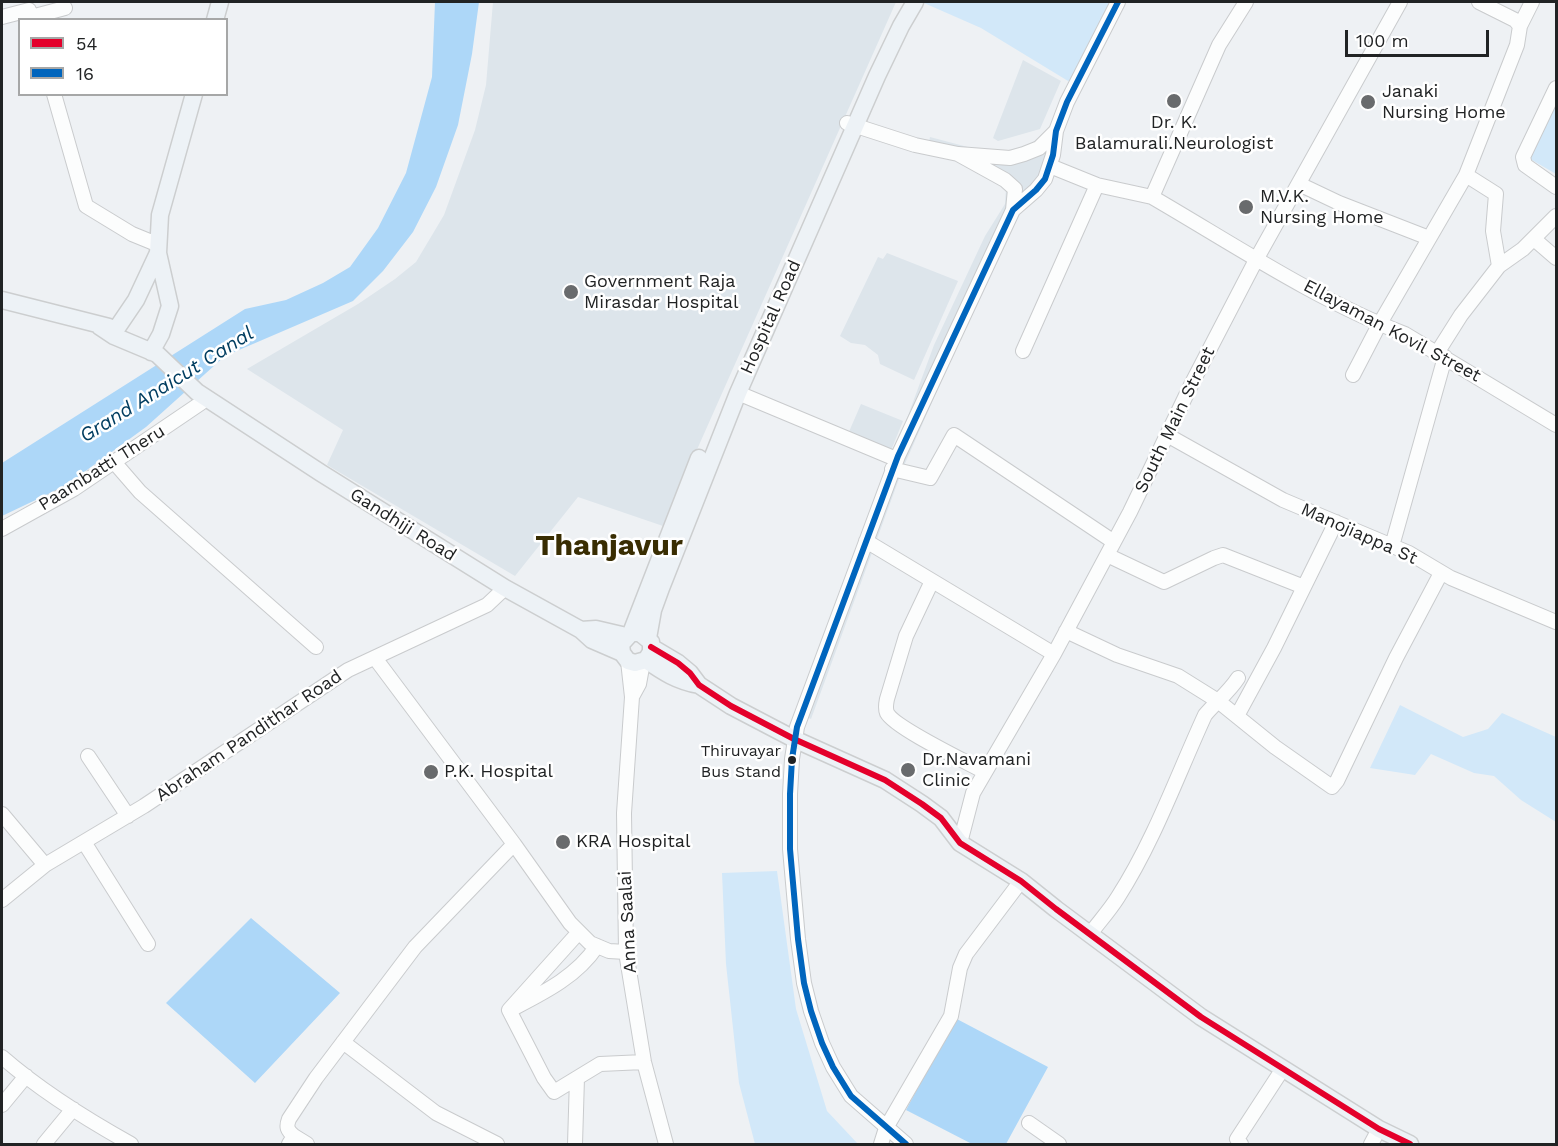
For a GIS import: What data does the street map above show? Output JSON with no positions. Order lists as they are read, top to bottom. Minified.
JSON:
{"streets":{"main road":["Hospital Road","Gandhiji Road"],"street":["Ellayaman Kovil Street","South Main Street","Paambatti Theru","Manojiappa St","Abraham Pandithar Road","Anna Saalai"]},"crossings":[["Hospital Road","Gandhiji Road"],["Hospital Road","Anna Saalai"],["Ellayaman Kovil Street","South Main Street"],["South Main Street","Manojiappa St"],["Paambatti Theru","Gandhiji Road"],["Gandhiji Road","Abraham Pandithar Road"],["Gandhiji Road","Anna Saalai"]],"districts":["Thanjavur"],"water":["Grand Anaicut Canal"],"places":["Dr. K. Balamurali.Neurologist","Janaki Nursing Home","M.V.K. Nursing Home","Government Raja Mirasdar Hospital","Thiruvayar Bus Stand","Dr.Navamani Clinic","P.K. Hospital","KRA Hospital"],"lines":["transit line 16","transit line 54"],"legend":["54","16"],"scale_bar":"100 m"}
